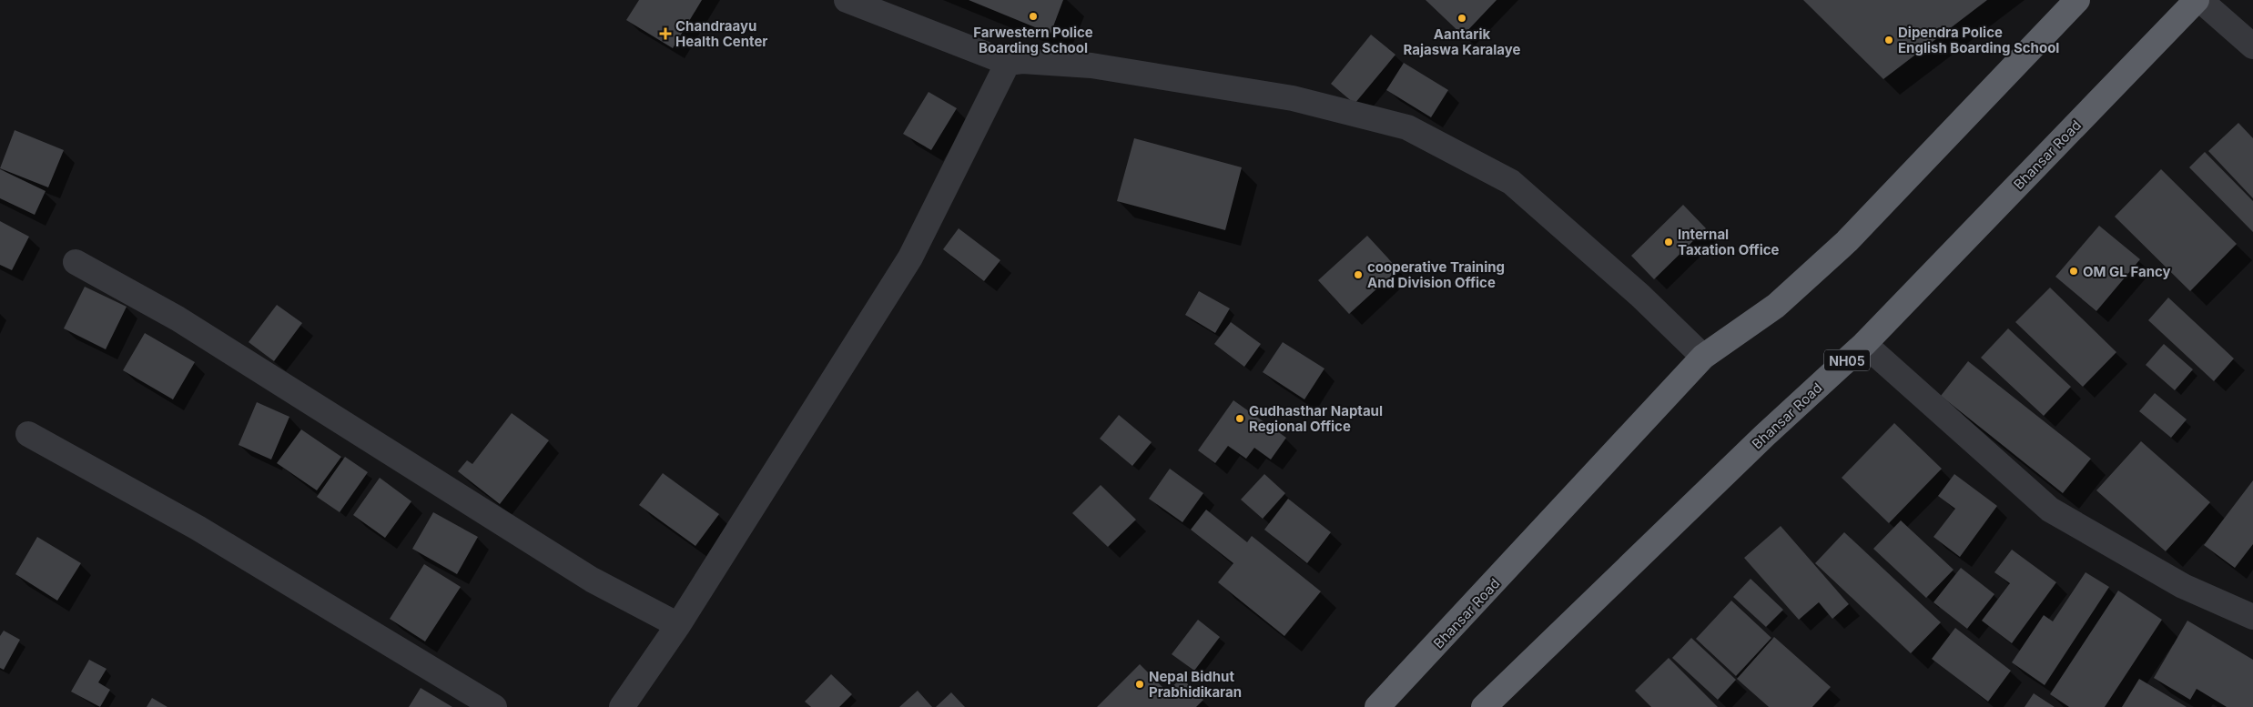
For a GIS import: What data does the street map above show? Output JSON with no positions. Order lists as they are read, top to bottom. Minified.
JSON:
{"streets":{"highway":["Bhansar Road","NH05"]},"places":{"other":["Farwestern Police Boarding School","Aantarik Rajaswa Karalaye","Dipendra Police English Boarding School","Internal Taxation Office","OM GL Fancy","cooperative Training And Division Office","Gudhasthar Naptaul Regional Office","Nepal Bidhut Prabhidikaran"],"health":["Chandraayu Health Center"]}}
